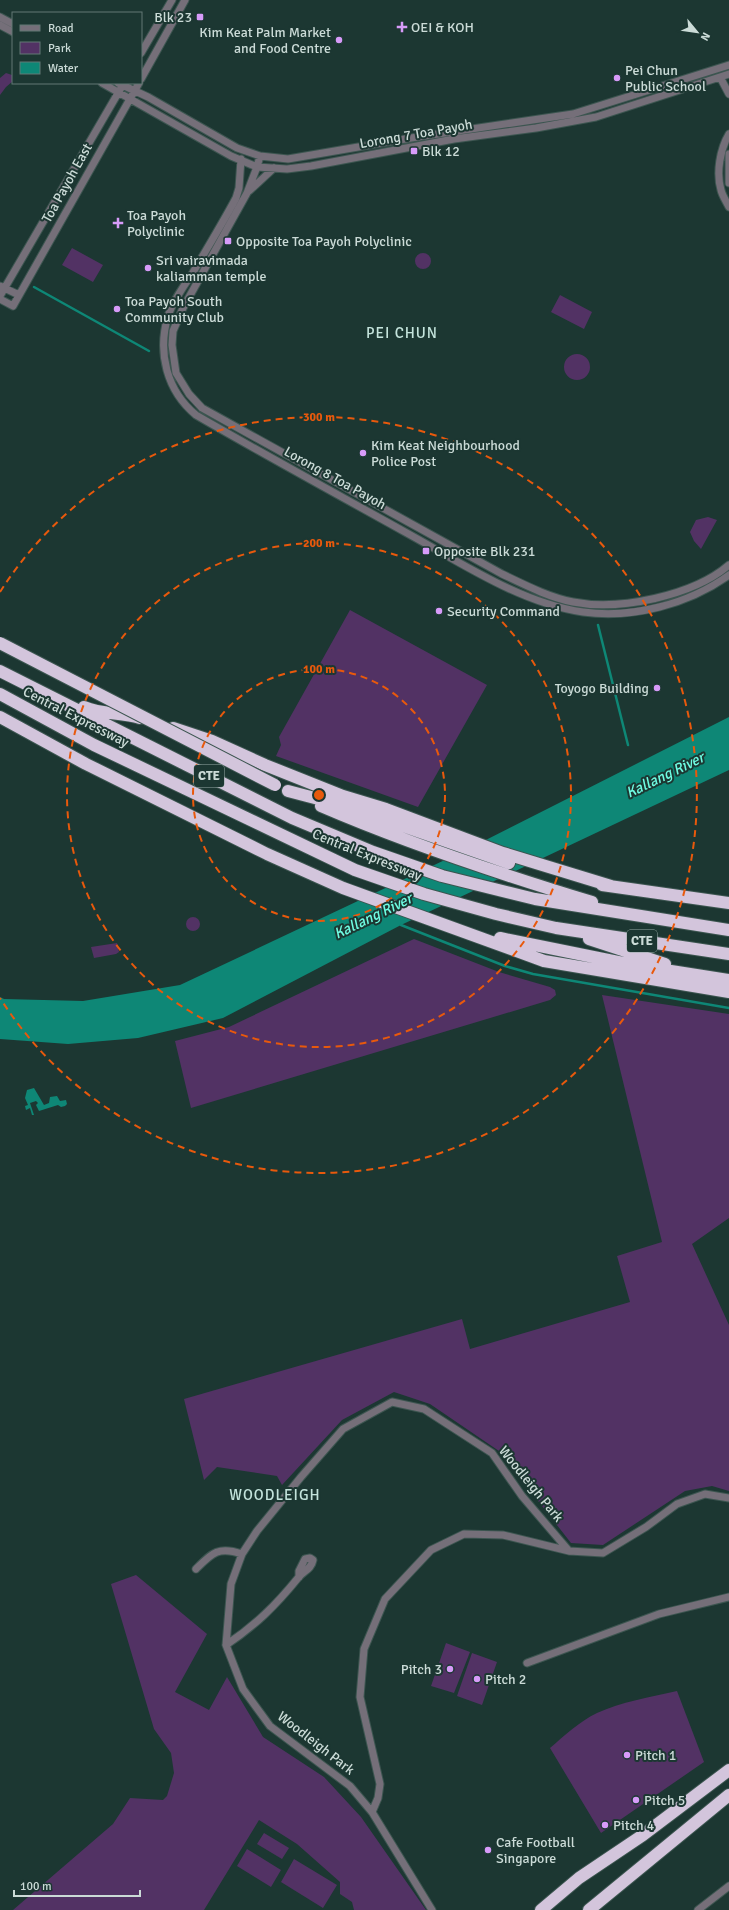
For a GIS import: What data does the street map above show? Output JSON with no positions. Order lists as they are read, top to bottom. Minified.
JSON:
{"streets":{"highway":["Central Expressway","CTE"],"street":["Lorong 7 Toa Payoh","Toa Payoh East","Lorong 8 Toa Payoh","Woodleigh Park"]},"crossings":[["Lorong 7 Toa Payoh","Toa Payoh East"],["Lorong 7 Toa Payoh","Lorong 8 Toa Payoh"]],"districts":["PEI CHUN","WOODLEIGH"],"water":["Kallang River"],"places":{"transit":["Blk 23","Blk 12","Opposite Toa Payoh Polyclinic","Opposite Blk 231"],"health":["OEI & KOH","Toa Payoh Polyclinic"],"other":["Kim Keat Palm Market and Food Centre","Pei Chun Public School","Sri vairavimada kaliamman temple","Toa Payoh South Community Club","Kim Keat Neighbourhood Police Post","Security Command","Toyogo Building","Pitch 3","Pitch 2","Pitch 1","Pitch 5","Pitch 4","Cafe Football Singapore"]},"legend":["Road","Park","Water"],"scale_bar":"100 m","north":"bottom right","rings":["300 m","200 m","100 m"]}
